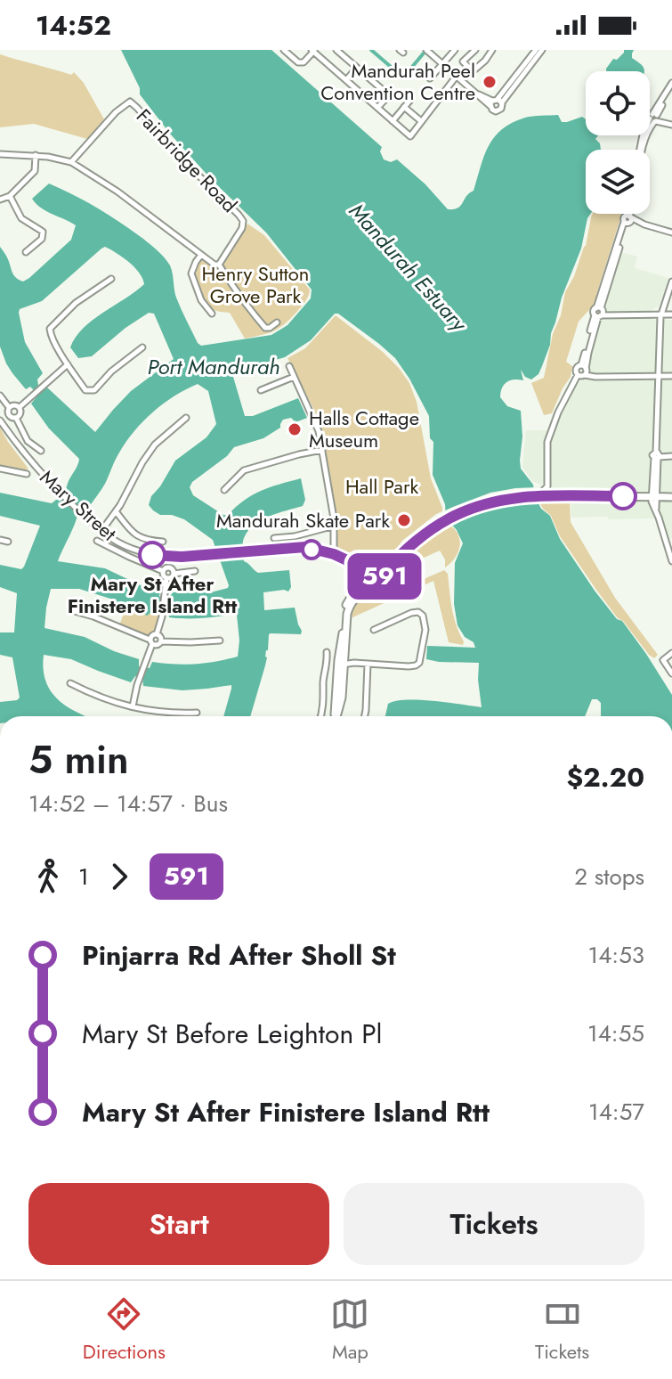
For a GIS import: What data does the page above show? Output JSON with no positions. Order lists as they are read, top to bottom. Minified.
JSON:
{"streets":{"street":["Fairbridge Road","Mary Street"]},"water":["Mandurah Estuary","Port Mandurah"],"parks":["Henry Sutton Grove Park","Hall Park"],"places":["Mandurah Peel Convention Centre","Halls Cottage Museum","Mandurah Skate Park","Mary St After Finistere Island Rtt"],"lines":["bus line 591"],"page":{"status":"14:52","on_map":"591","heading":["5 min","14:52 – 14:57 · Bus","$2.20"],"legs":["1","591","2 stops"],"list":[{"name":"Pinjarra Rd After Sholl St","value":"14:53"},{"name":"Mary St Before Leighton Pl","value":"14:55"},{"name":"Mary St After Finistere Island Rtt","value":"14:57"}],"buttons":["Start","Tickets"],"tabs":["Directions","Map","Tickets"]}}
